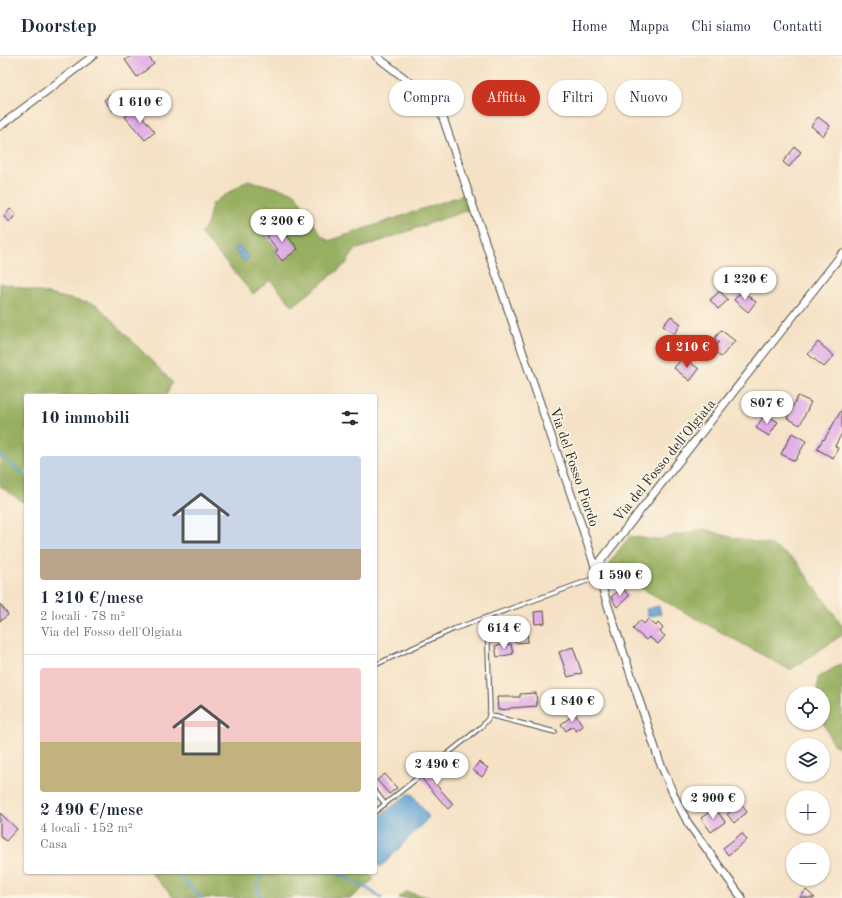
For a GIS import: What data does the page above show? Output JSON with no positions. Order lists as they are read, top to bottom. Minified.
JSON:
{"streets":{"street":["Via del Fosso dell'Olgiata","Via del Fosso Piordo"]},"crossings":[["Via del Fosso dell'Olgiata","Via del Fosso Piordo"]],"page":{"header":"Doorstep","nav":["Home","Mappa","Chi siamo","Contatti"],"chip":["Compra","Affitta","Filtri","Nuovo"],"price":["1 610 €","2 200 €","1 220 €","1 210 €","807 €","1 590 €","614 €","1 840 €","2 490 €","2 900 €"],"heading":"10 immobili","list":[{"name":"1 210 €/mese","note":"2 locali · 78 m² · Via del Fosso dell'Olgiata"},{"name":"2 490 €/mese","note":"4 locali · 152 m² · Casa"}],"map_buttons":["+","−"]}}
